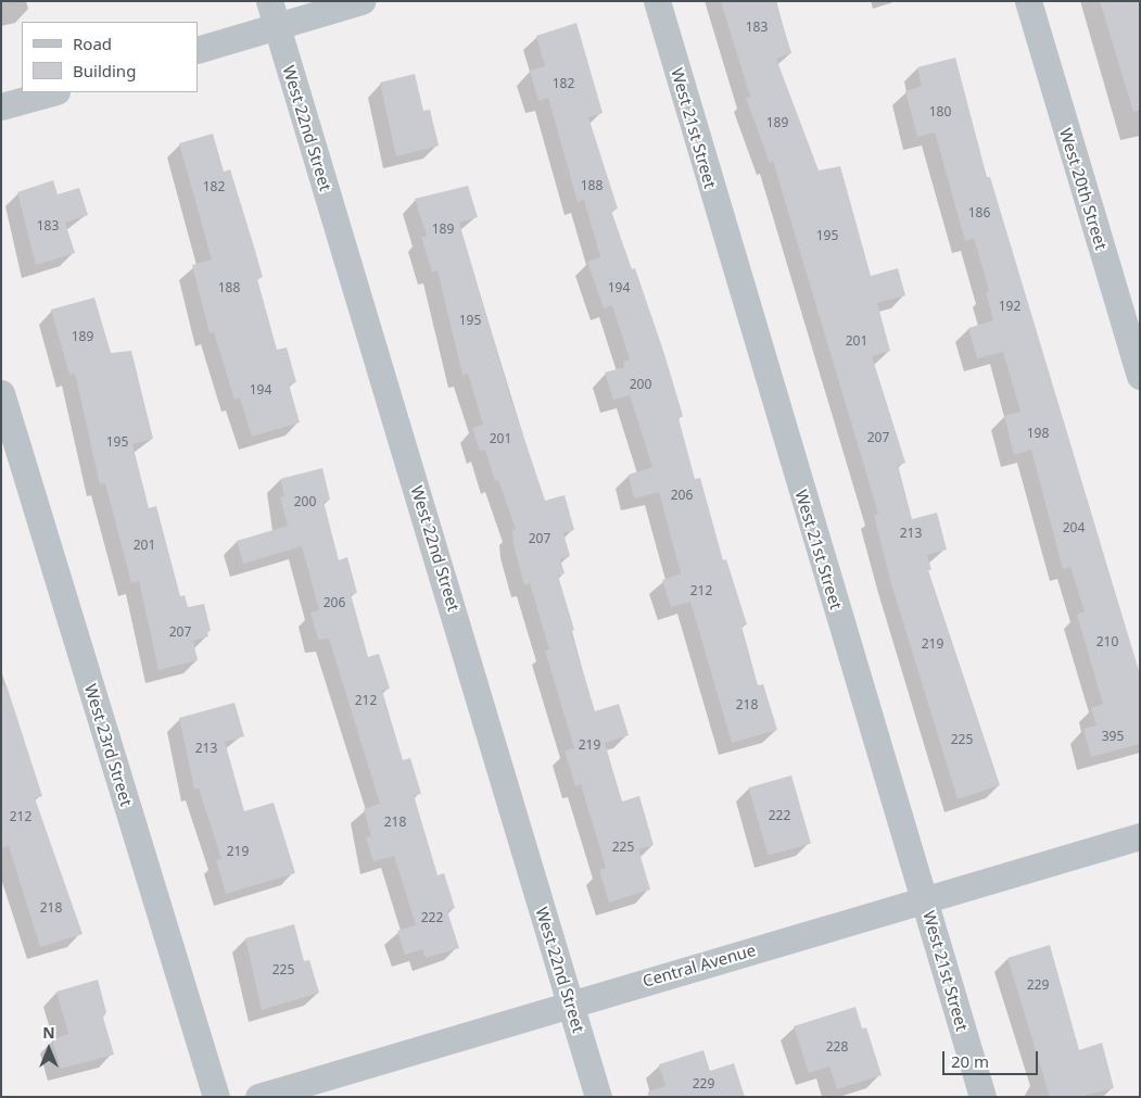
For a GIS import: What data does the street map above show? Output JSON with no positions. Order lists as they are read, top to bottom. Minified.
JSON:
{"streets":{"street":["West 22nd Street","West 21st Street","West 20th Street","West 23rd Street","Central Avenue"]},"crossings":[["West 22nd Street","Central Avenue"],["West 21st Street","Central Avenue"]],"house_numbers":["183","182","180","189","188","182","186","183","189","195","188","194","192","195","189","201","200","194","198","207","201","195","206","200","204","213","207","201","212","206","207","210","219","212","218","395","225","219","213","222","212","218","225","219","218","222","225","229","228","229"],"legend":["Road","Building"],"scale_bar":"20 m","north":"top"}
